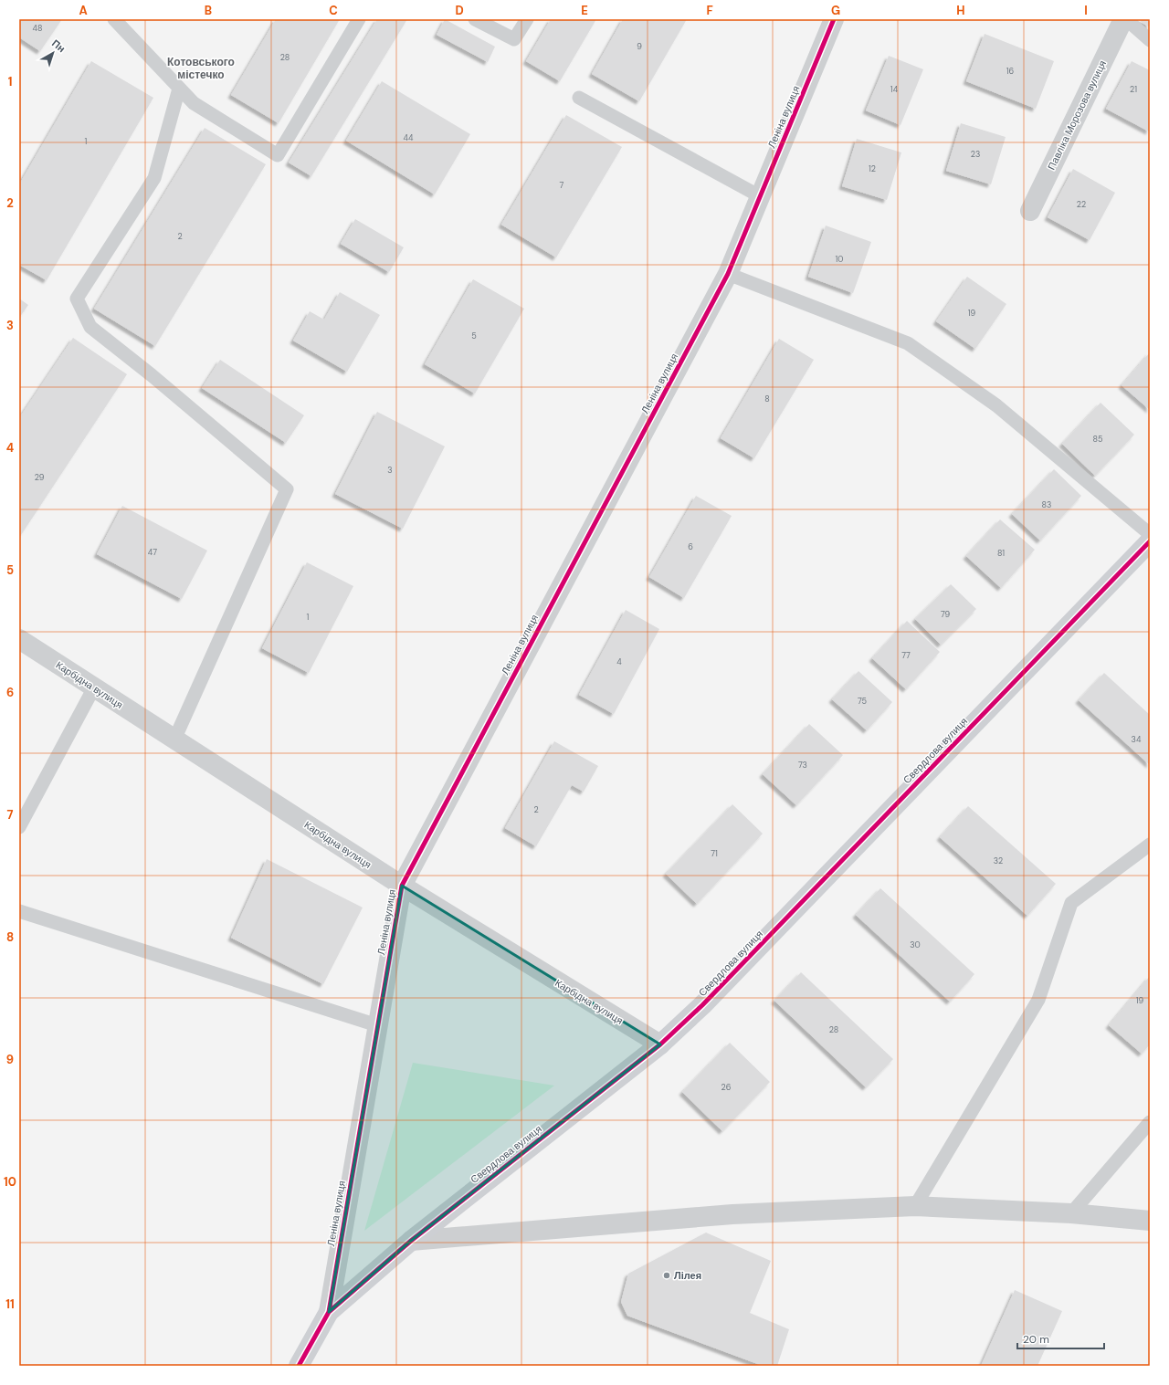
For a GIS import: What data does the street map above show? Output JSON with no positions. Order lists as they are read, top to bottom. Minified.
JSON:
{"streets":{"street":["Павліка Морозова вулиця","Леніна вулиця","Карбідна вулиця","Свердлова вулиця"]},"crossings":[["Леніна вулиця","Карбідна вулиця"],["Леніна вулиця","Свердлова вулиця"],["Карбідна вулиця","Свердлова вулиця"]],"districts":["Котовського містечко"],"places":["Лілея"],"house_numbers":["48","9","28","16","14","21","44","1","23","12","7","22","2","10","19","5","8","85","3","29","83","6","47","81","79","1","77","4","75","34","73","2","71","32","30","19","28","26"],"scale_bar":"20 m","north":"top right","grid":{"columns":["A","B","C","D","E","F","G","H","I"],"rows":["1","2","3","4","5","6","7","8","9","10","11"]}}
